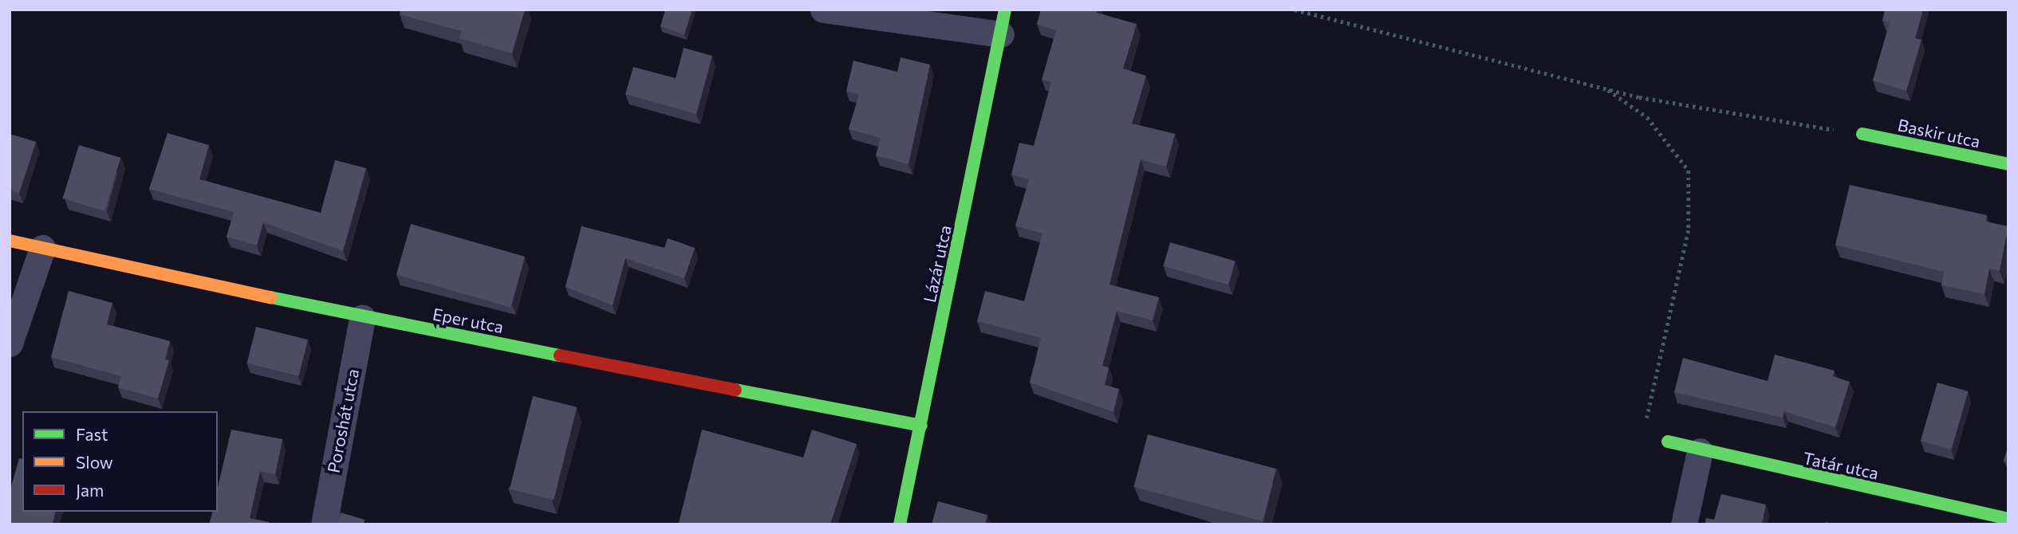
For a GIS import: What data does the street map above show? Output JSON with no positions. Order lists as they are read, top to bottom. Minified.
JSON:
{"streets":{"street":["Baskir utca","Lázár utca","Eper utca","Poroshát utca","Tatár utca"]},"crossings":[["Lázár utca","Eper utca"],["Eper utca","Poroshát utca"]],"legend":["Fast","Slow","Jam"]}
